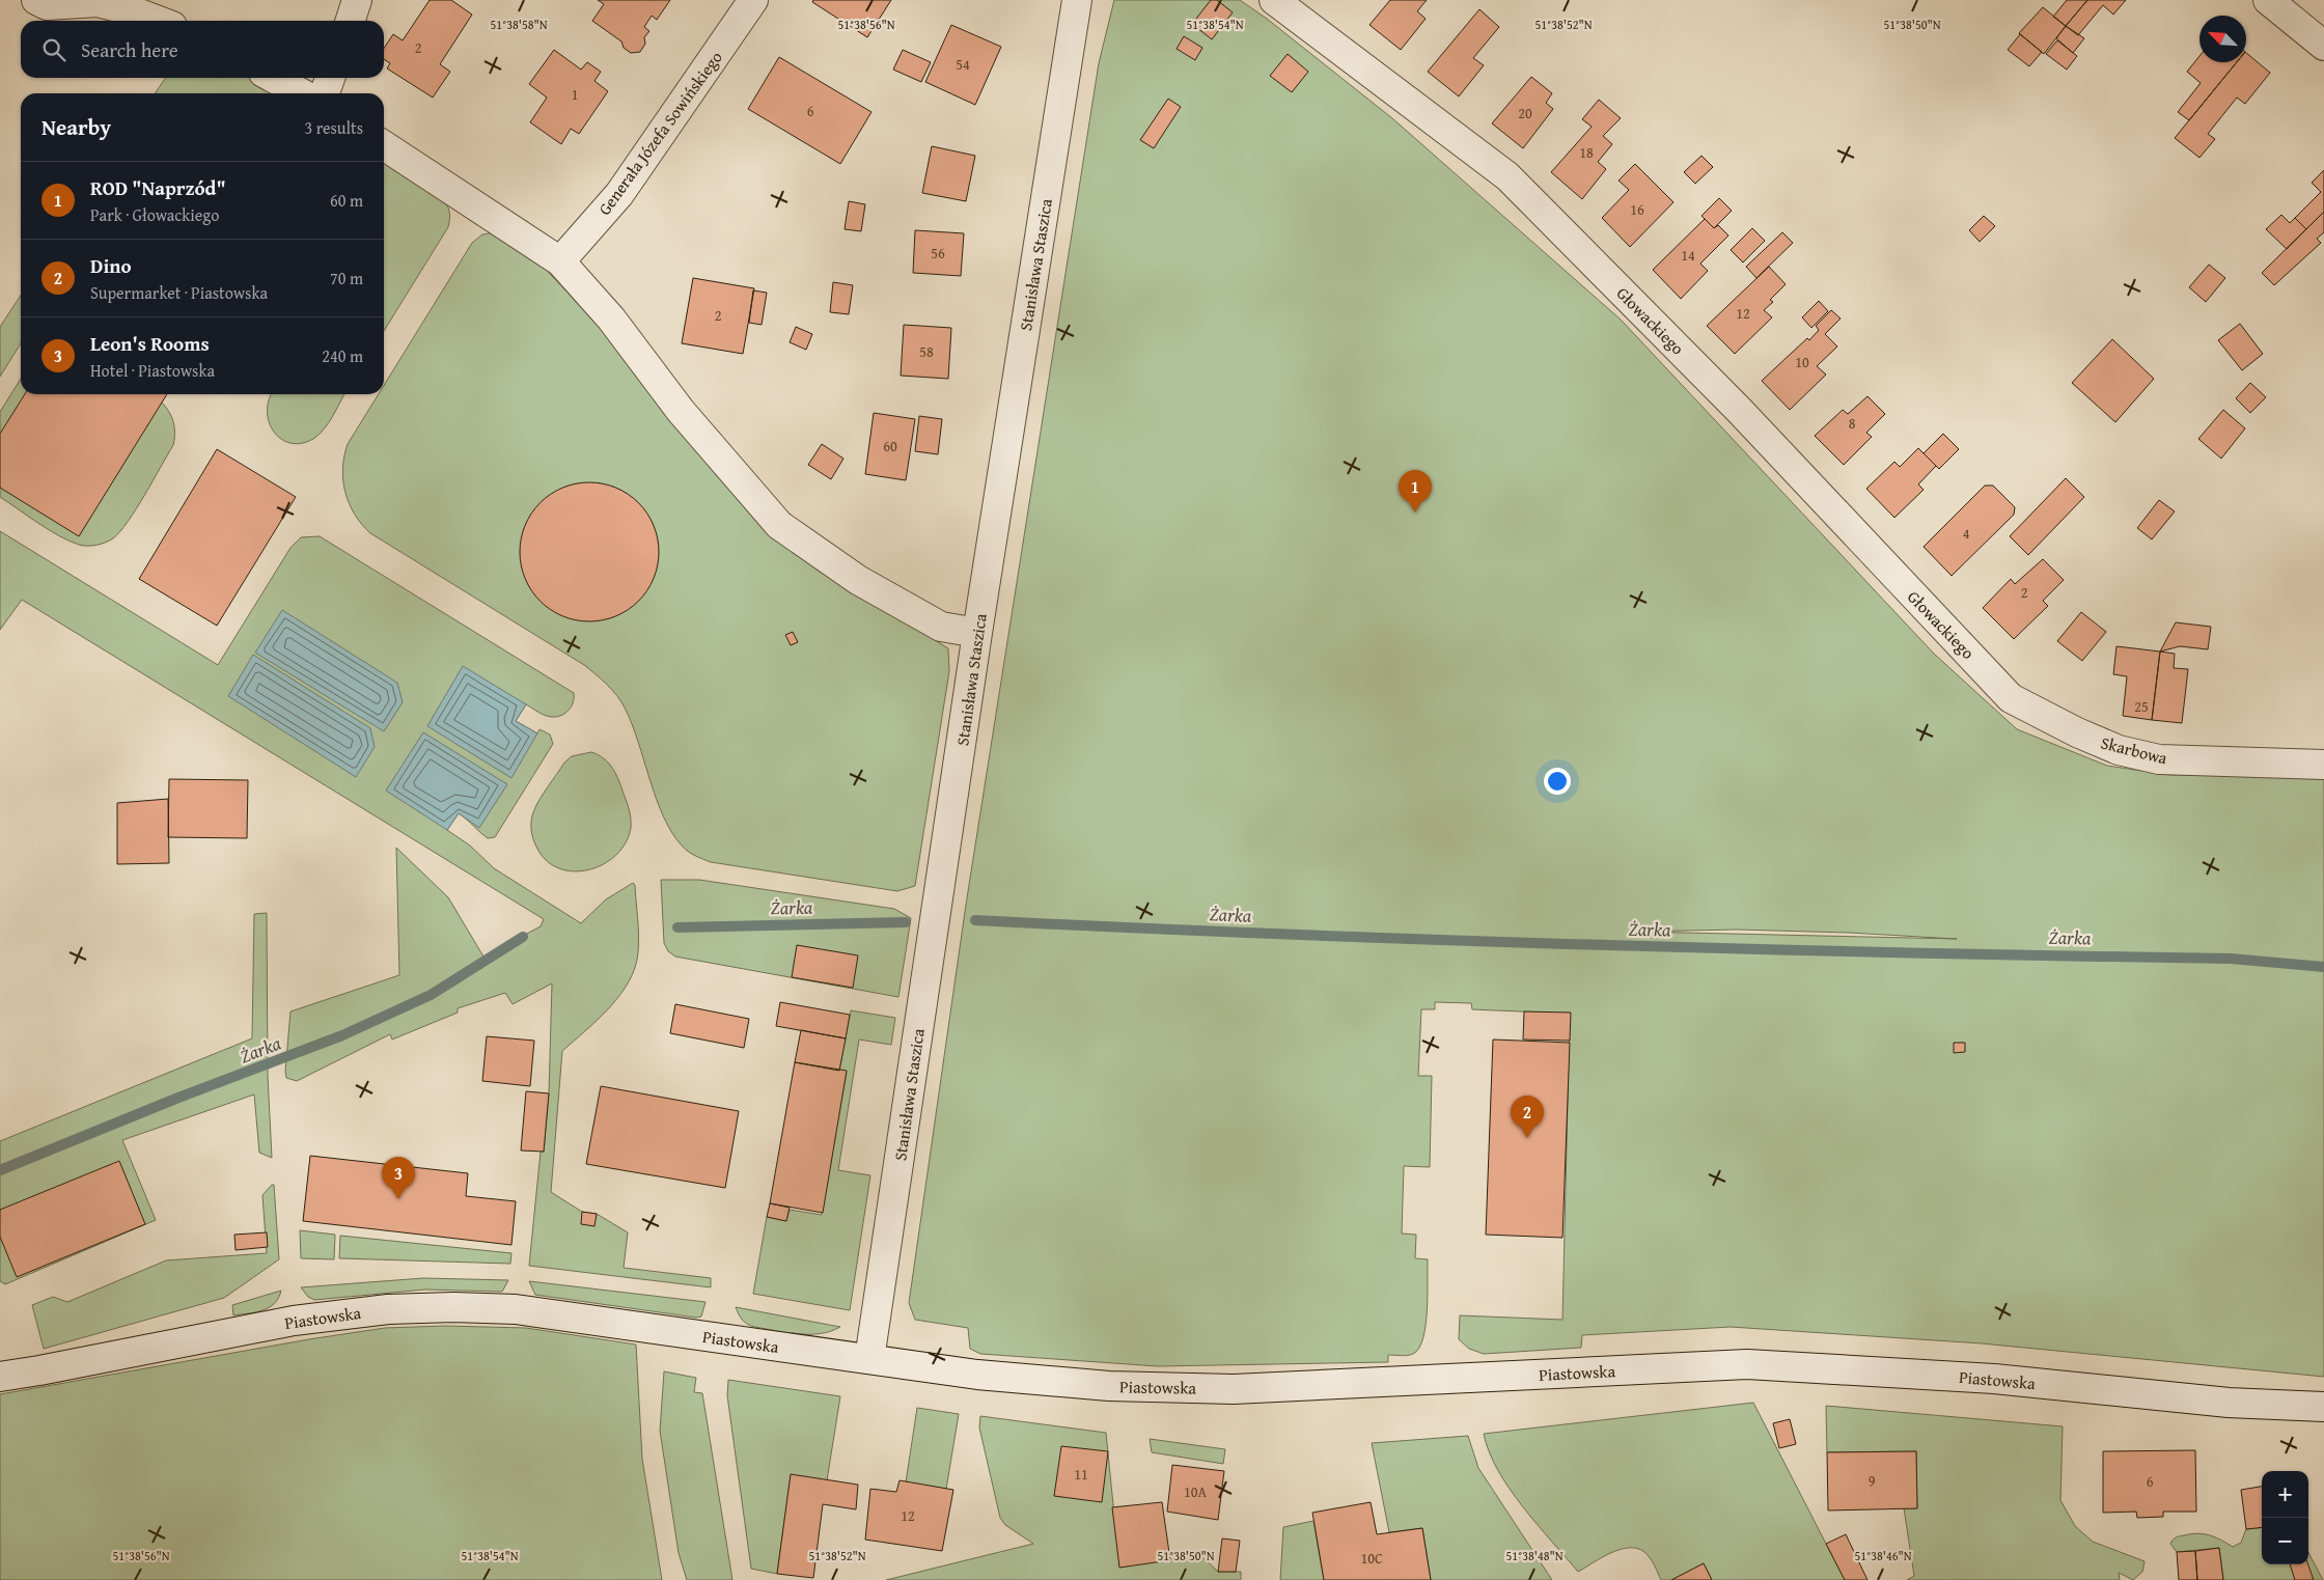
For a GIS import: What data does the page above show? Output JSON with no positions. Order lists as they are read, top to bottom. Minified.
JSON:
{"streets":{"street":["Generała Józefa Sowińskiego","Stanisława Staszica","Głowackiego","Skarbowa","Piastowska"]},"crossings":[["Stanisława Staszica","Piastowska"],["Głowackiego","Skarbowa"]],"water":["Żarka"],"house_numbers":["2","54","1","6","20","18","16","56","14","12","2","58","10","8","60","4","2","25","11","9","6","10A","12","10C"],"north":"top left","page":{"search":"Search here","heading":["Nearby","3 results"],"list":[{"mark":"1","name":"ROD \"Naprzód\"","note":"Park · Głowackiego","value":"60 m"},{"mark":"2","name":"Dino","note":"Supermarket · Piastowska","value":"70 m"},{"mark":"3","name":"Leon's Rooms","note":"Hotel · Piastowska","value":"240 m"}],"pins":["1","2","3"],"map_buttons":["+","−"]},"coordinates":["51°38'58\"N","51°38'56\"N","51°38'54\"N","51°38'52\"N","51°38'50\"N","51°38'48\"N","51°38'46\"N"]}
